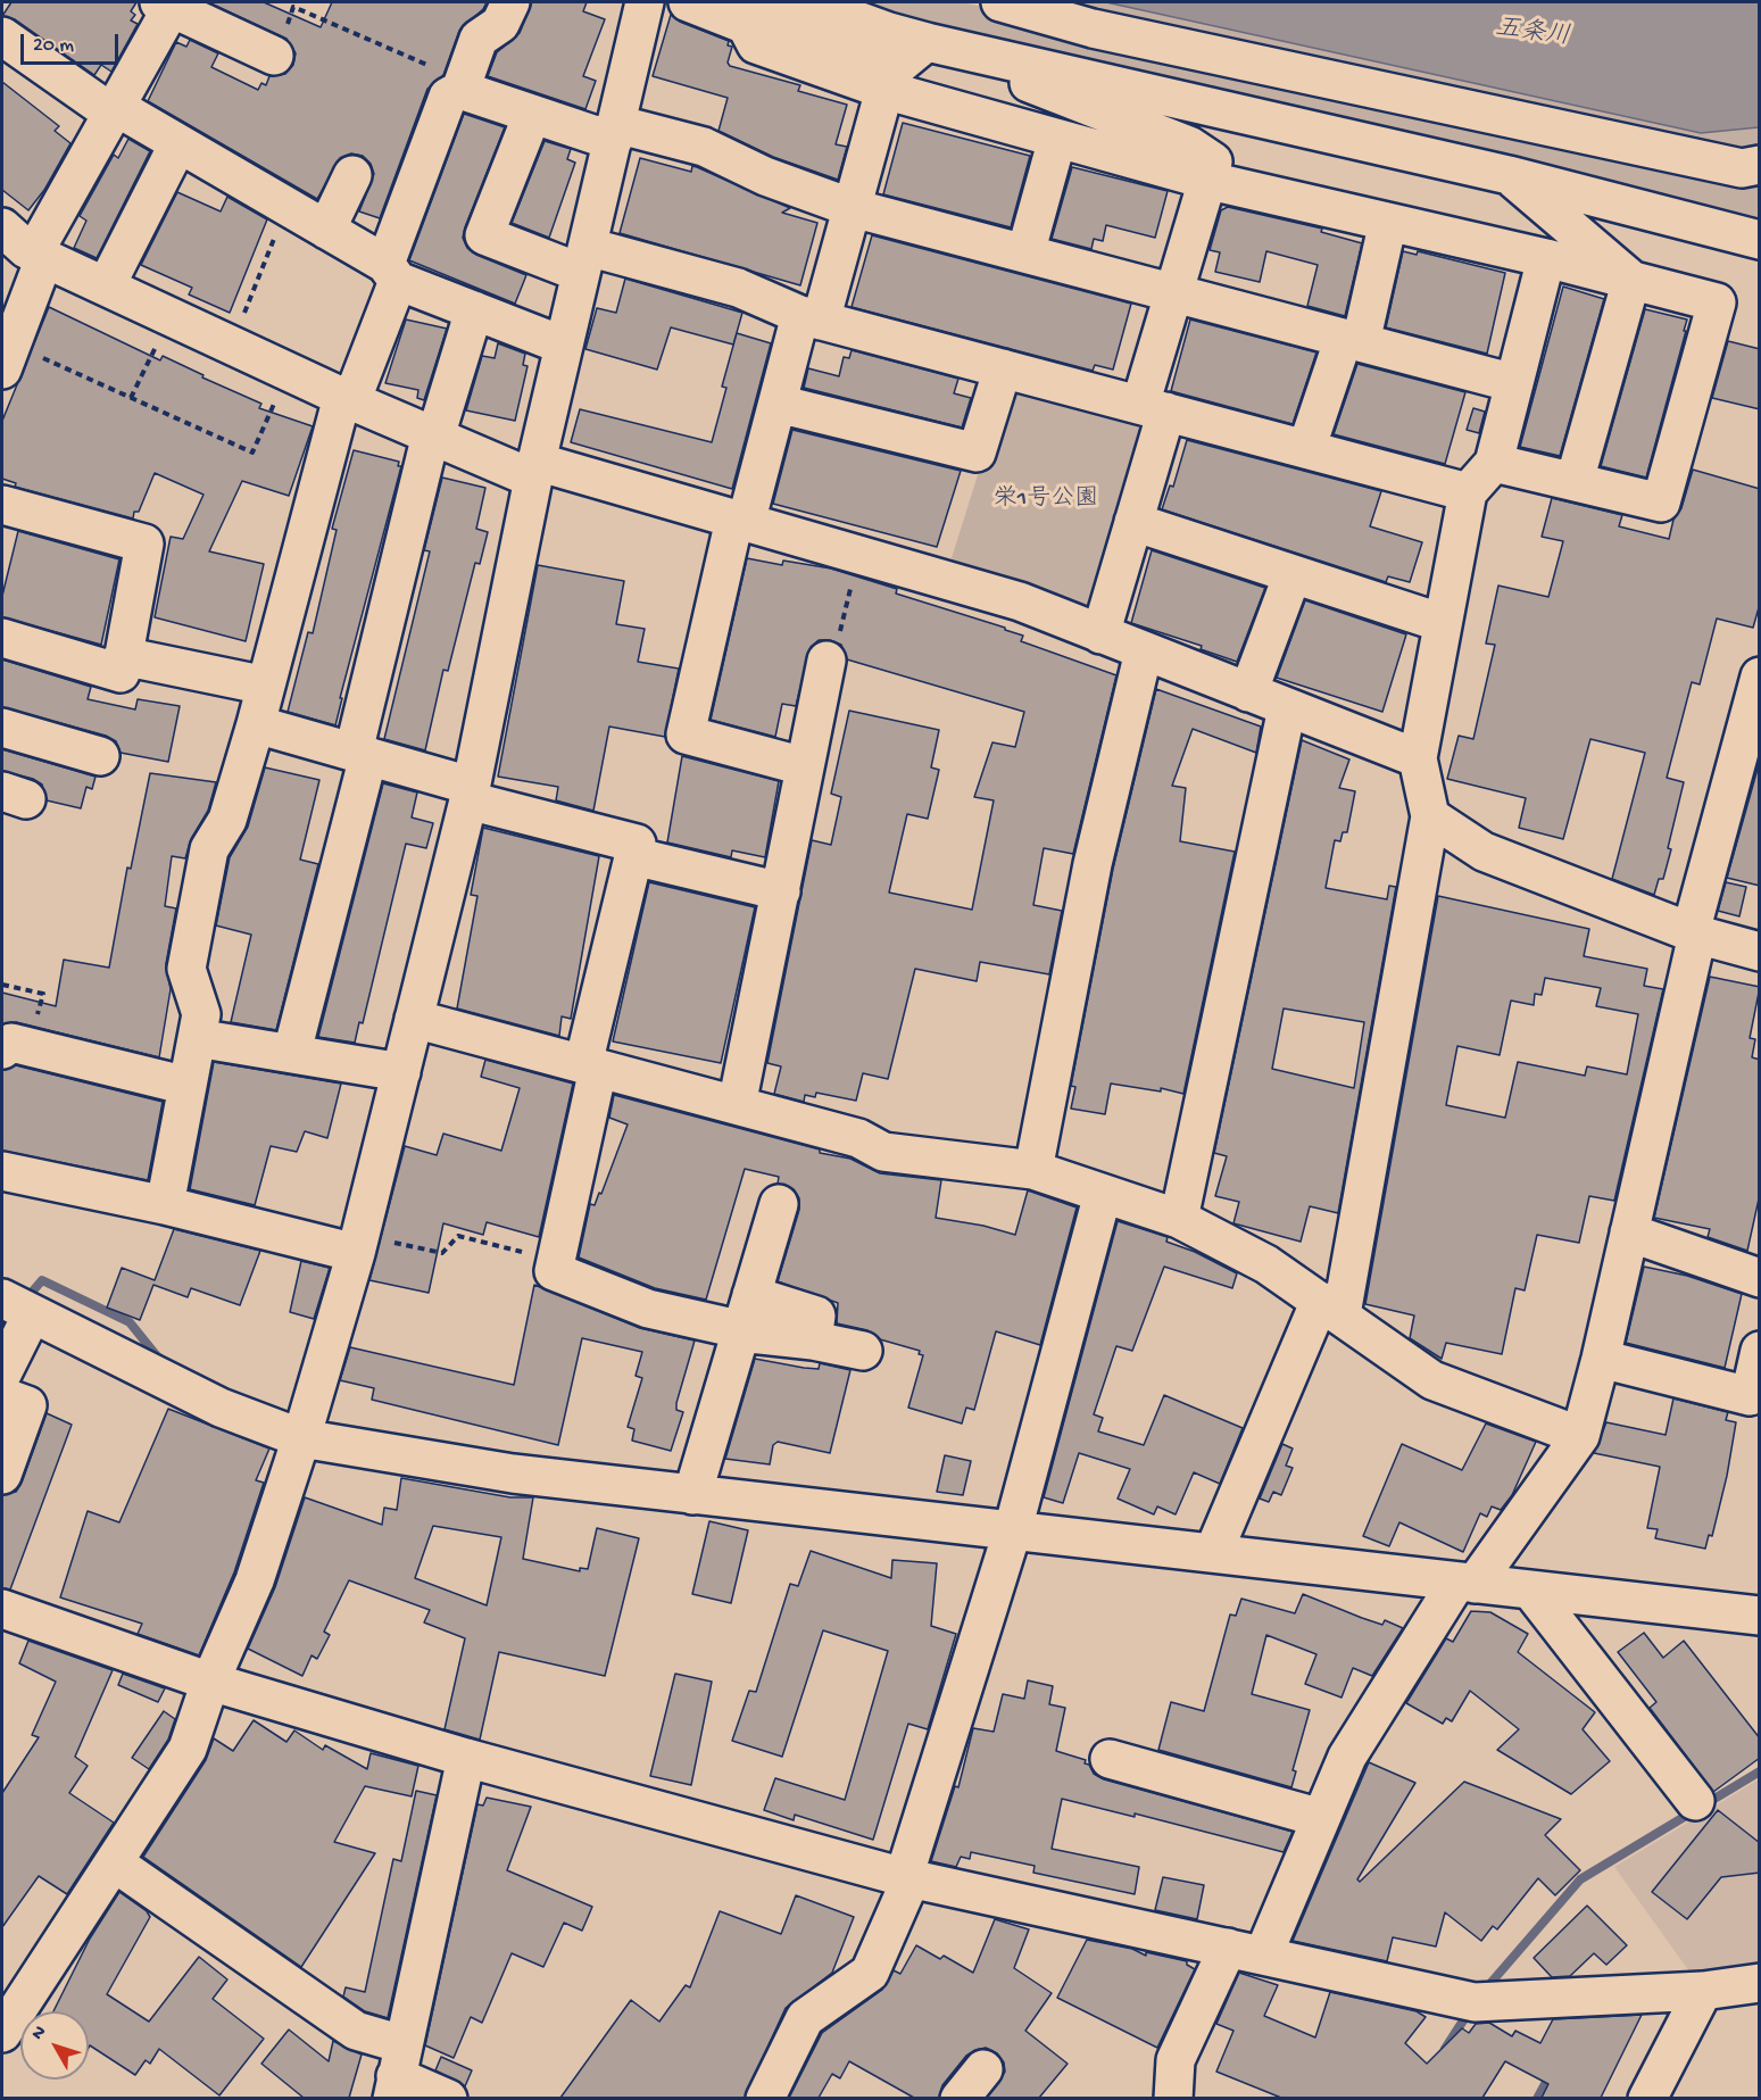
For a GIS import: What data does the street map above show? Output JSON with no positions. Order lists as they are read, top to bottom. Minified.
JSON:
{"water":["五条川"],"parks":["栄1号公園"],"scale_bar":"20 m","north":"top left"}
